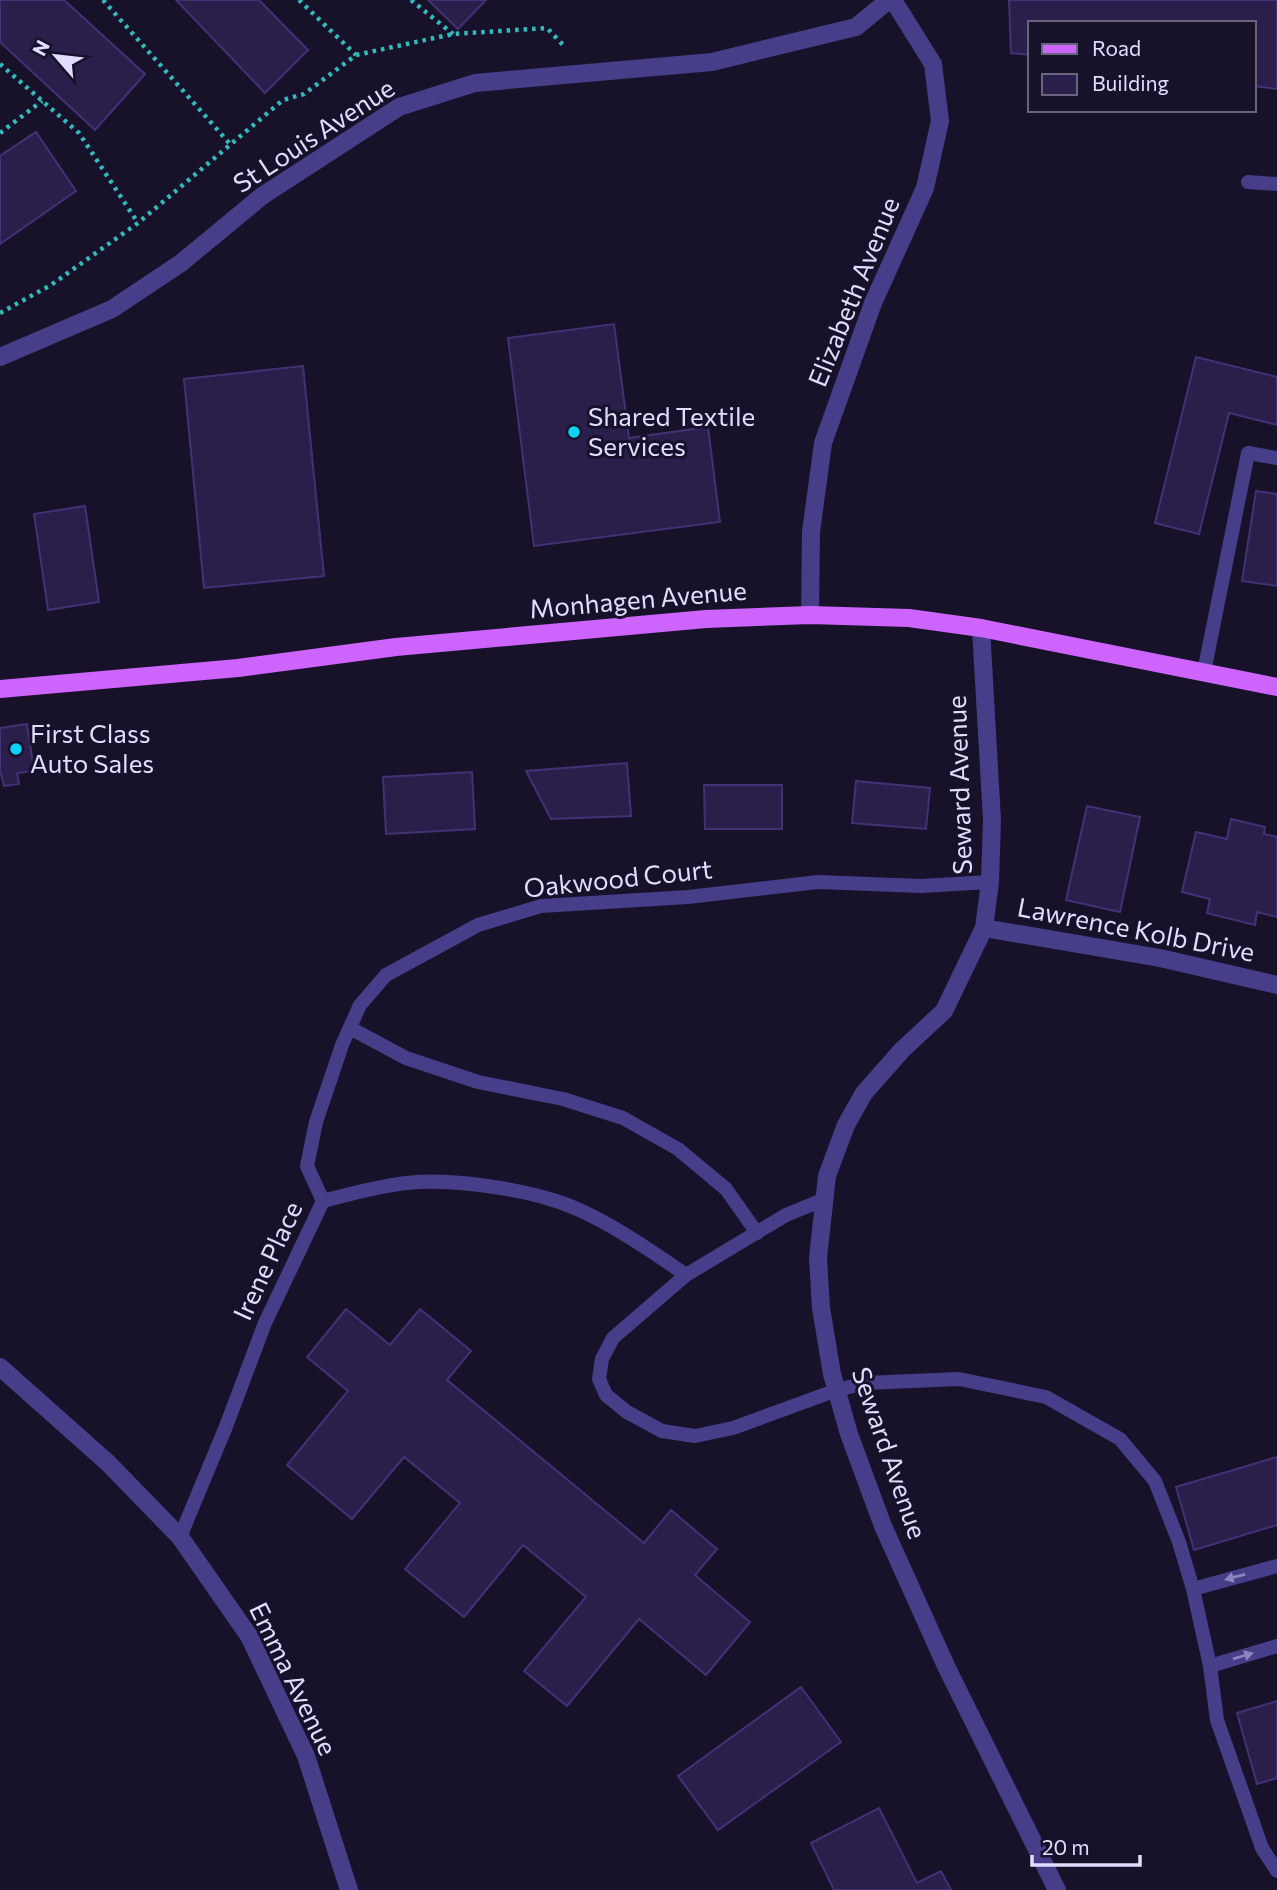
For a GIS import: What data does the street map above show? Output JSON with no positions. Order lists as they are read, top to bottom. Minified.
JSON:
{"streets":{"main road":["Monhagen Avenue"],"street":["St Louis Avenue","Elizabeth Avenue","Seward Avenue","Lawrence Kolb Drive","Emma Avenue"],"lane":["Oakwood Court","Irene Place"]},"crossings":[["St Louis Avenue","Elizabeth Avenue"],["Elizabeth Avenue","Monhagen Avenue"],["Monhagen Avenue","Seward Avenue"],["Seward Avenue","Oakwood Court"],["Seward Avenue","Lawrence Kolb Drive"],["Oakwood Court","Irene Place"],["Irene Place","Emma Avenue"]],"places":["Shared Textile Services","First Class Auto Sales"],"legend":["Road","Building"],"scale_bar":"20 m","north":"top left"}
